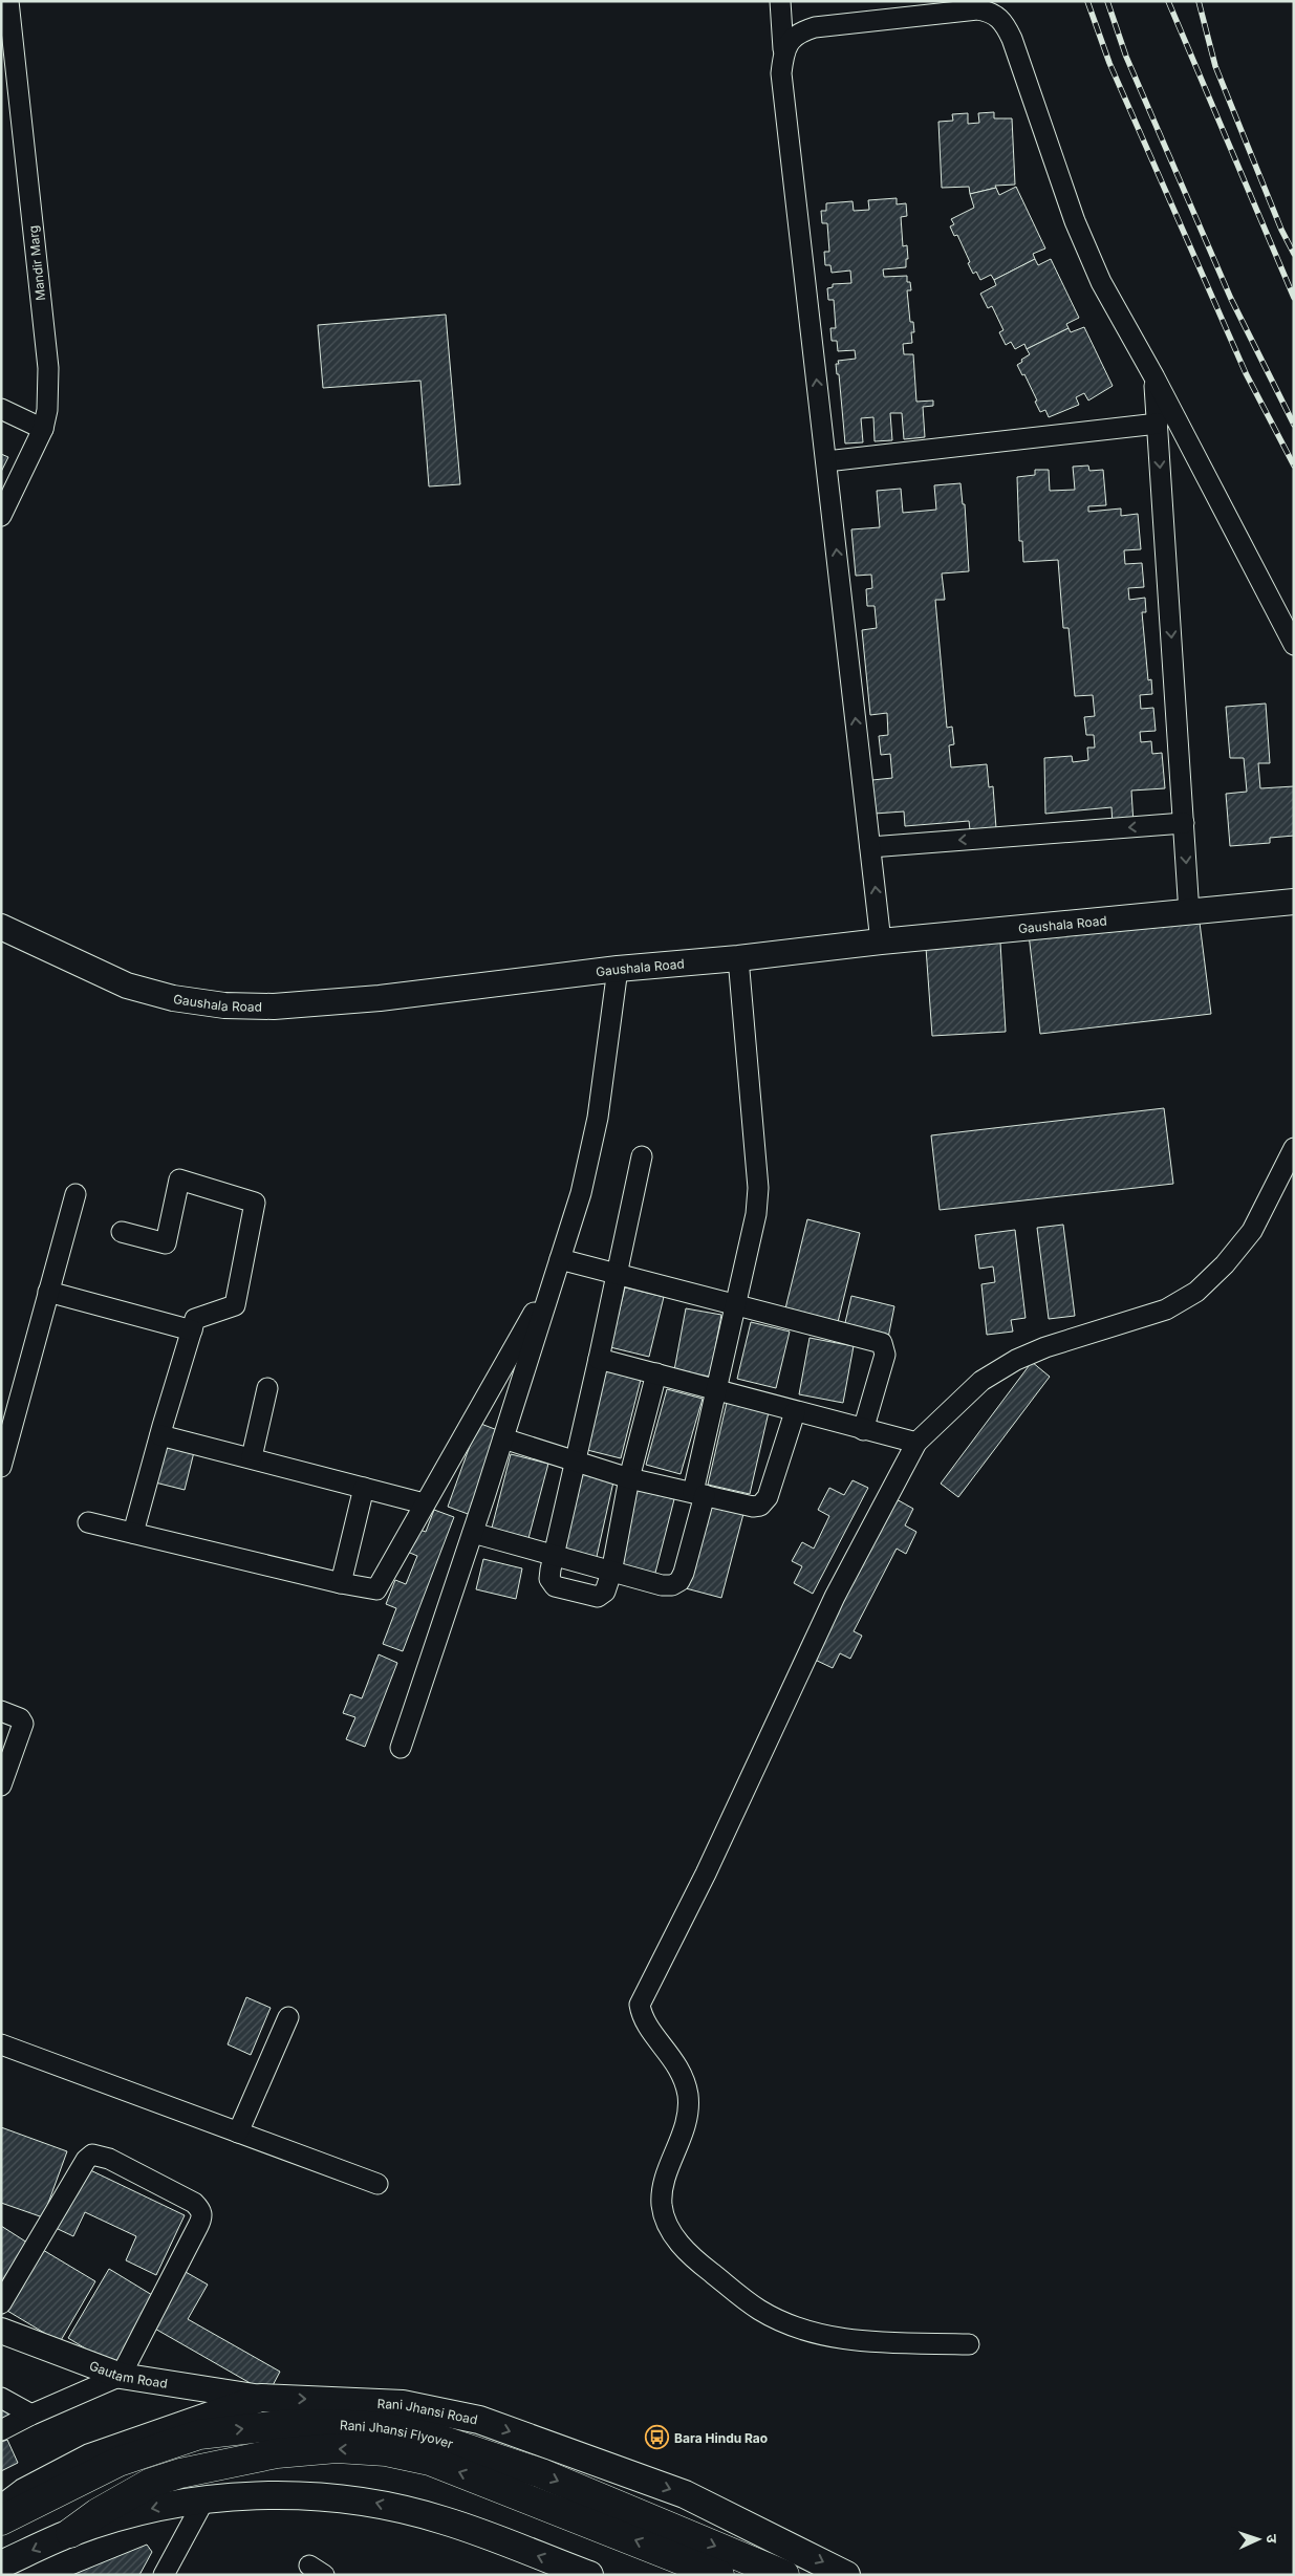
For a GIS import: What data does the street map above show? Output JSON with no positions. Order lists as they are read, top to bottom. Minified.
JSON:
{"streets":{"main road":["Rani Jhansi Road","Rani Jhansi Flyover"],"street":["Mandir Marg","Gaushala Road","Gautam Road"]},"crossings":[["Gautam Road","Rani Jhansi Road"],["Rani Jhansi Road","Rani Jhansi Flyover"]],"places":{"bus stop":["Bara Hindu Rao"]},"north":"right"}
